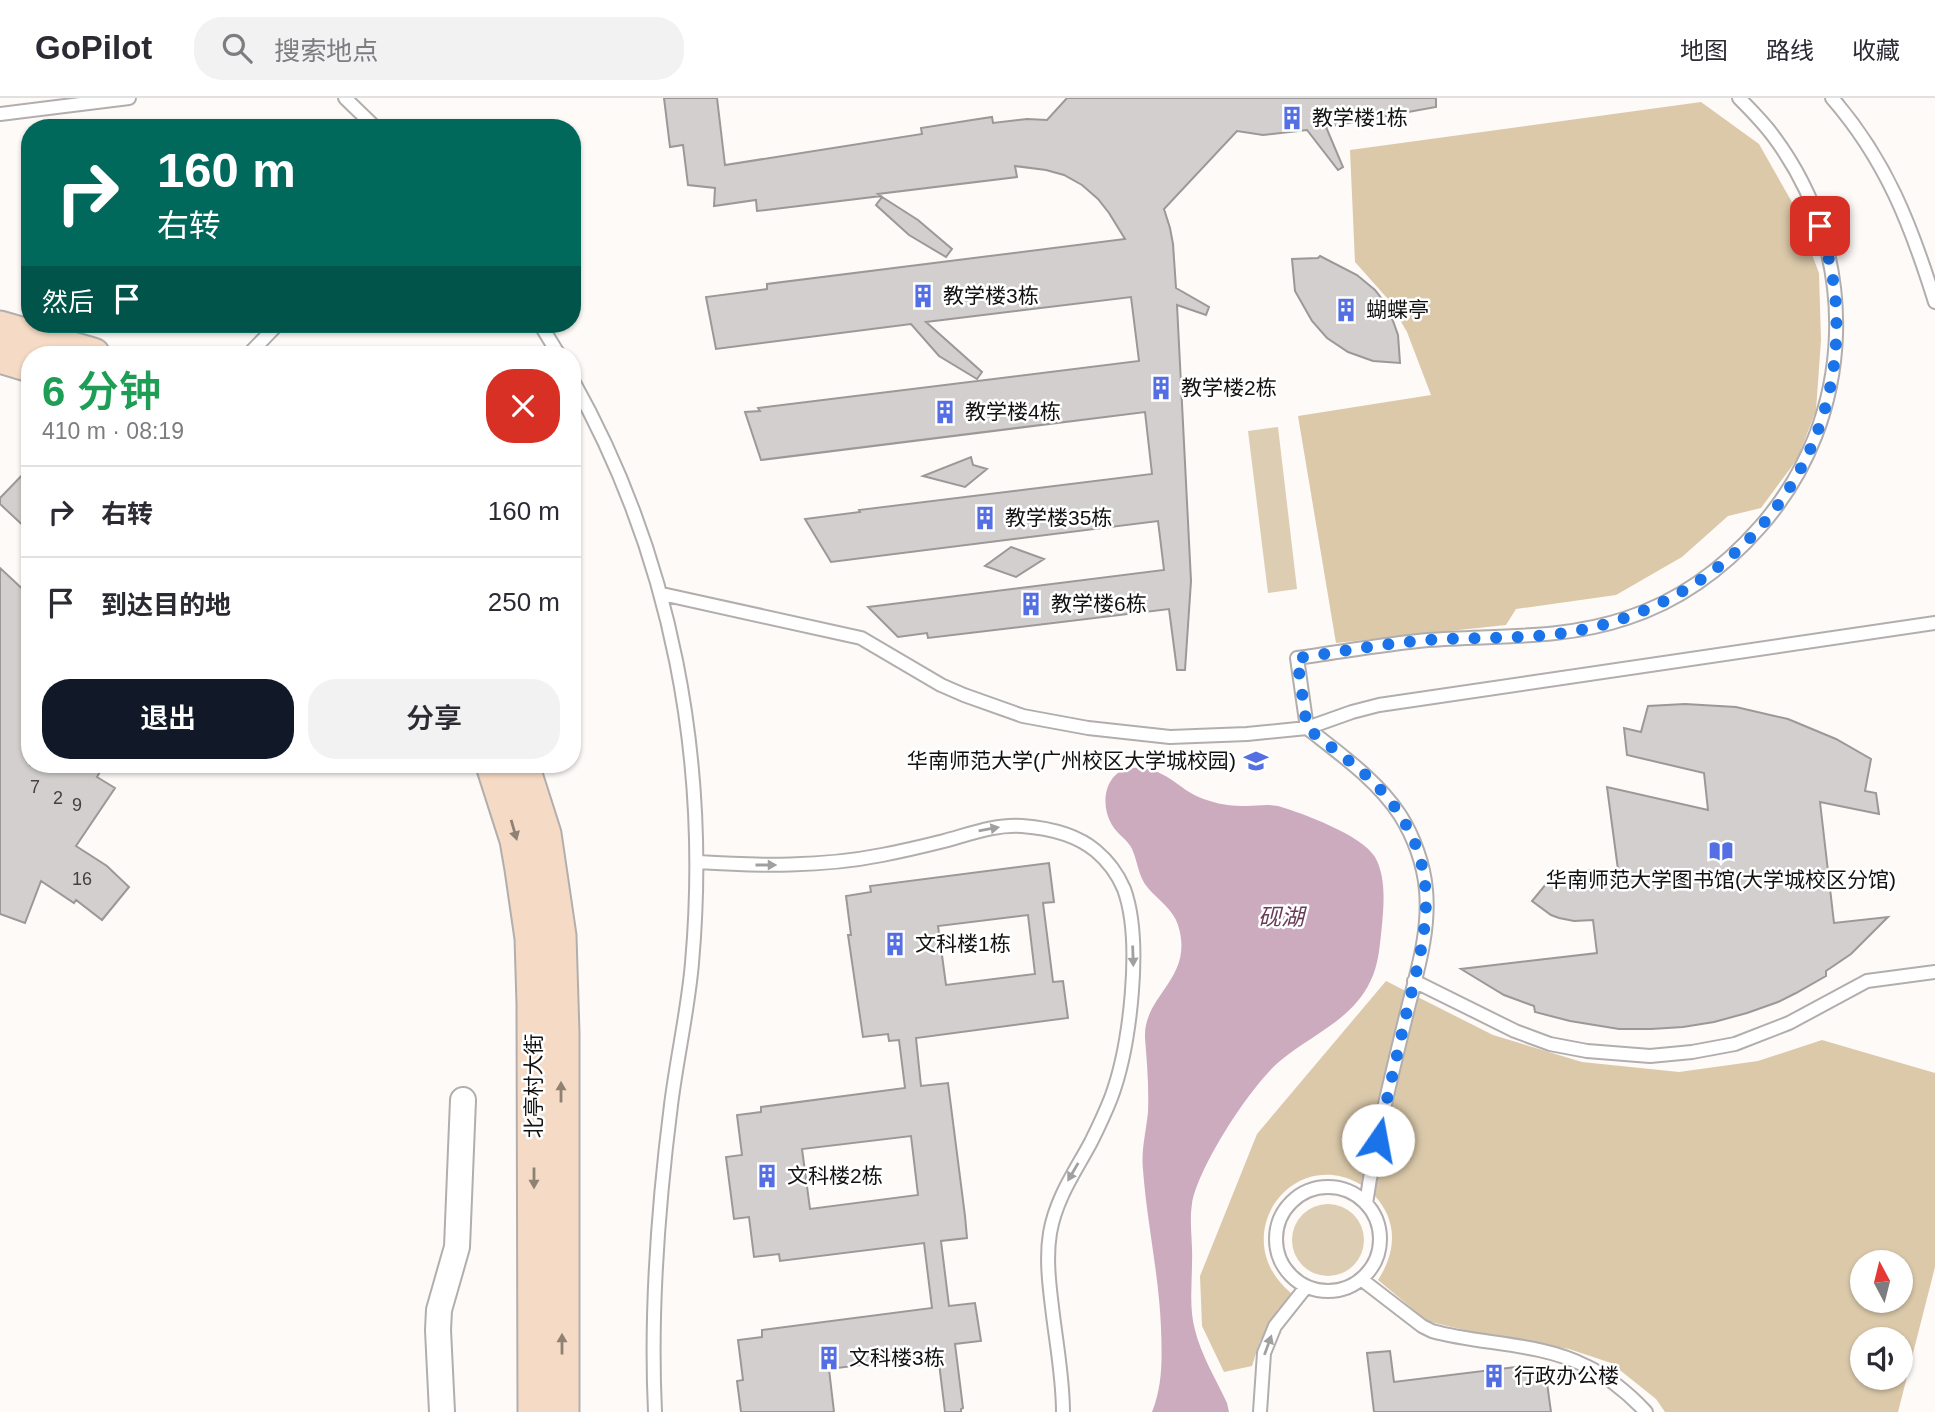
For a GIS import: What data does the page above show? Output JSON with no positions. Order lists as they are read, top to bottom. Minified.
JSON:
{"streets":{"main road":["北亭村大街"]},"water":["砚湖"],"places":{"building":["教学楼1栋","教学楼3栋","蝴蝶亭","教学楼2栋","教学楼4栋","教学楼35栋","教学楼6栋","文科楼1栋","文科楼2栋","文科楼3栋","行政办公楼"],"school or university":["华南师范大学(广州校区大学城校园)"],"library":["华南师范大学图书馆(大学城校区分馆)"]},"house_numbers":["7","2","9","16"],"north":"top","page":{"header":"GoPilot","search":"搜索地点","nav":["地图","路线","收藏"],"turn":["160 m","右转"],"then":"然后","heading":["6 分钟","410 m · 08:19"],"list":[{"name":"右转","value":"160 m"},{"name":"到达目的地","value":"250 m"}],"buttons":["退出","分享"]}}
